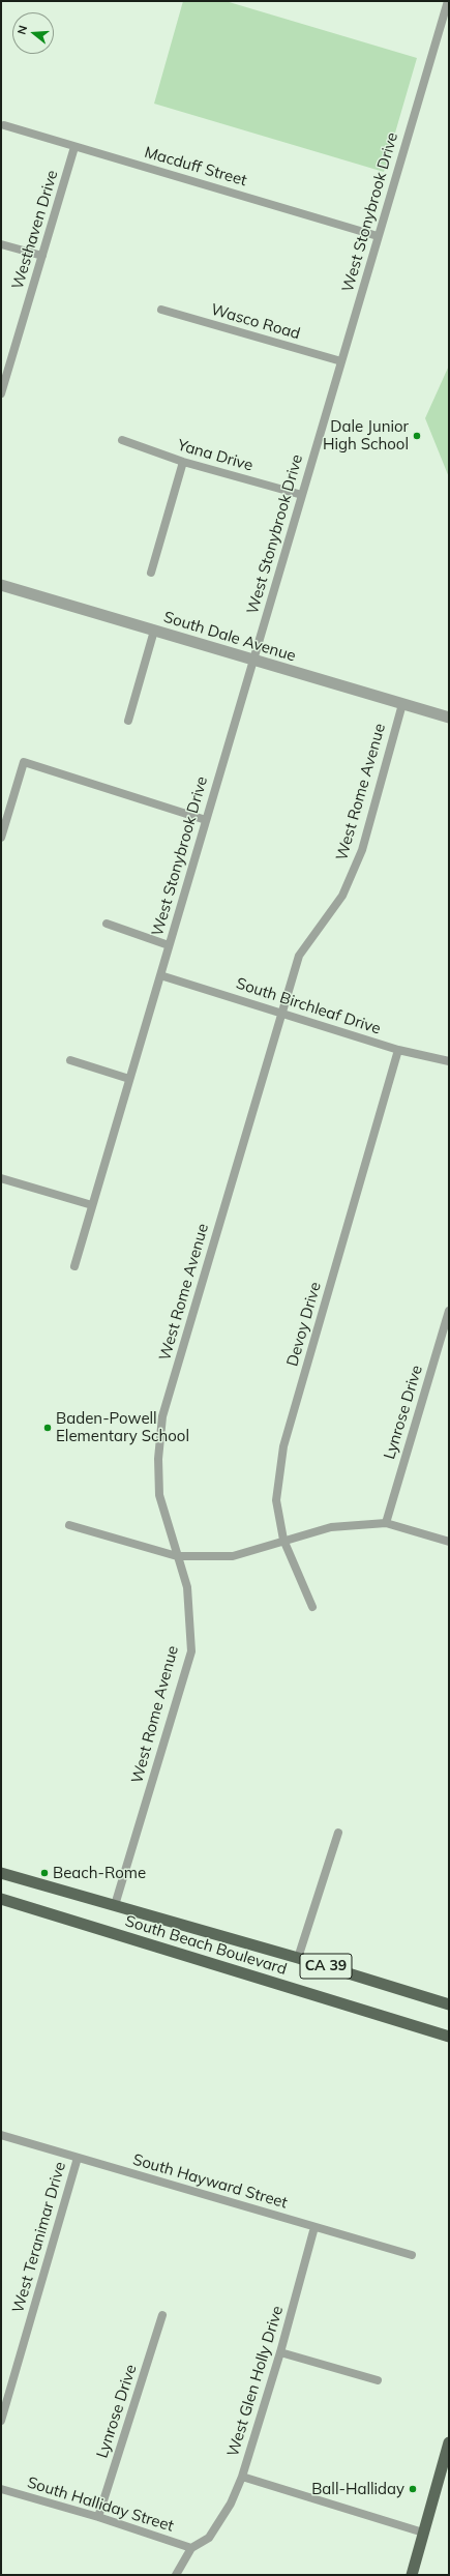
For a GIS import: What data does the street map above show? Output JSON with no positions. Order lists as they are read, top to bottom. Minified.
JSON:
{"streets":{"main road":["South Beach Boulevard","CA 39"],"street":["Macduff Street","West Stonybrook Drive","Westhaven Drive","Wasco Road","Yana Drive","South Dale Avenue","West Rome Avenue","South Birchleaf Drive","Devoy Drive","Lynrose Drive","South Hayward Street","West Teranimar Drive","West Glen Holly Drive","South Halliday Street"]},"crossings":[["Macduff Street","West Stonybrook Drive"],["Macduff Street","Westhaven Drive"],["West Stonybrook Drive","Wasco Road"],["West Stonybrook Drive","Yana Drive"],["West Stonybrook Drive","South Dale Avenue"],["West Stonybrook Drive","South Birchleaf Drive"],["South Dale Avenue","West Rome Avenue"],["West Rome Avenue","South Birchleaf Drive"],["West Rome Avenue","South Beach Boulevard"],["South Birchleaf Drive","Devoy Drive"],["Lynrose Drive","South Halliday Street"],["South Hayward Street","West Teranimar Drive"],["South Hayward Street","West Glen Holly Drive"],["West Glen Holly Drive","South Halliday Street"]],"places":["Dale Junior High School","Baden-Powell Elementary School","Beach-Rome","Ball-Halliday"],"north":"left"}
